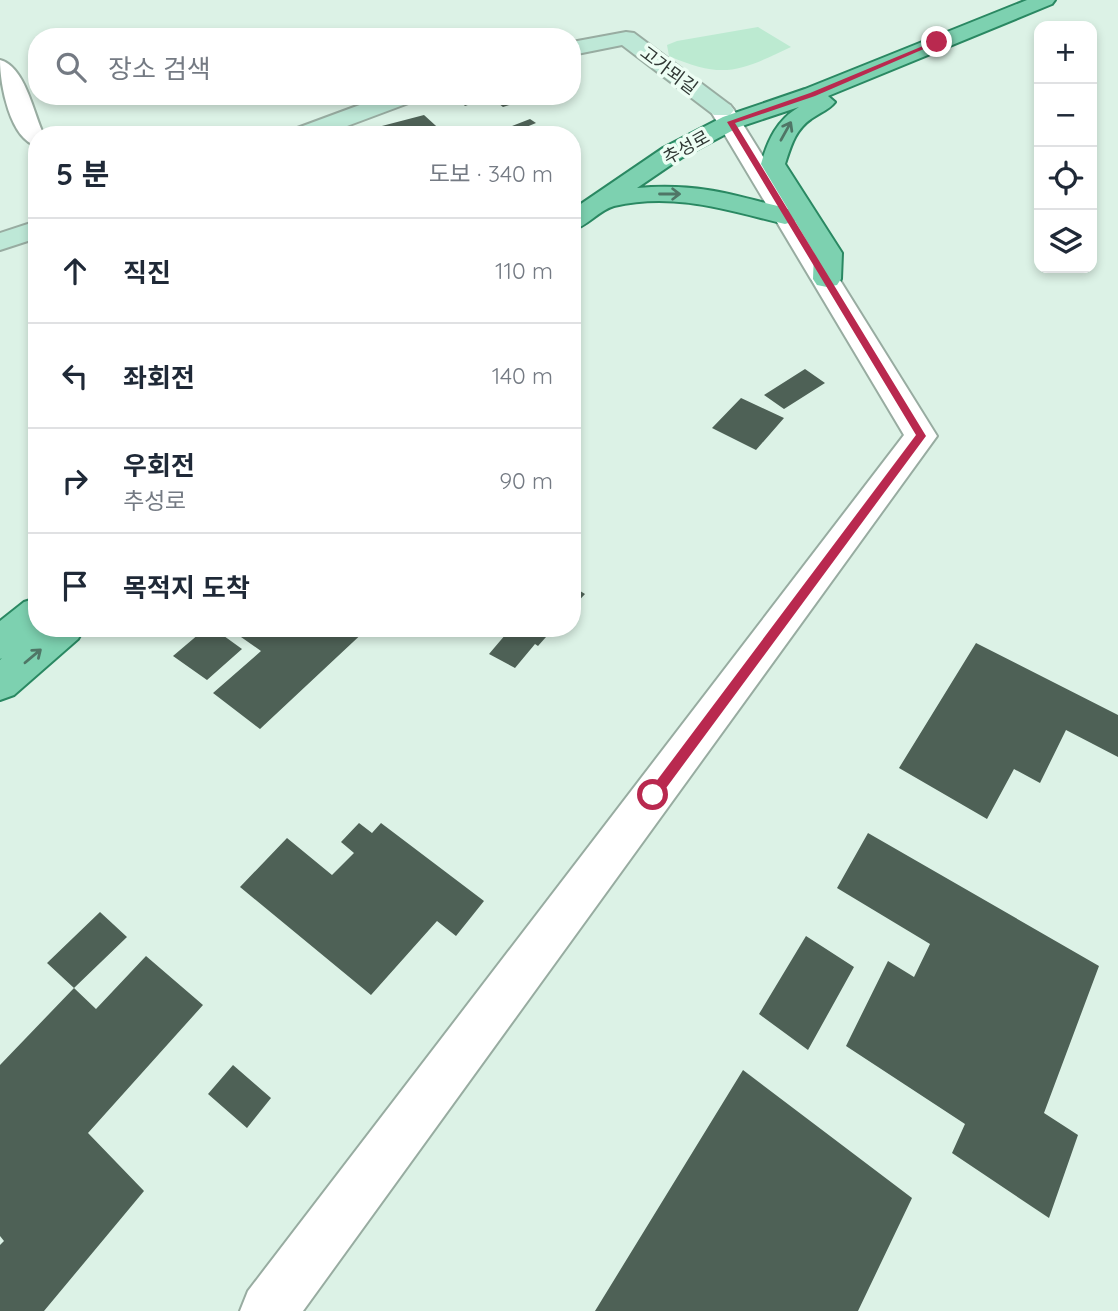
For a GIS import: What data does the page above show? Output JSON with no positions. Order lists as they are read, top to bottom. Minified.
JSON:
{"streets":{"main road":["추성로"],"street":["고가뫼길"]},"crossings":[["고가뫼길","추성로"]],"page":{"map_buttons":["+","−"],"search":"장소 검색","heading":["5 분","도보 · 340 m"],"list":[["직진","110 m"],["좌회전","140 m"],["우회전","추성로","90 m"],"목적지 도착"]}}
